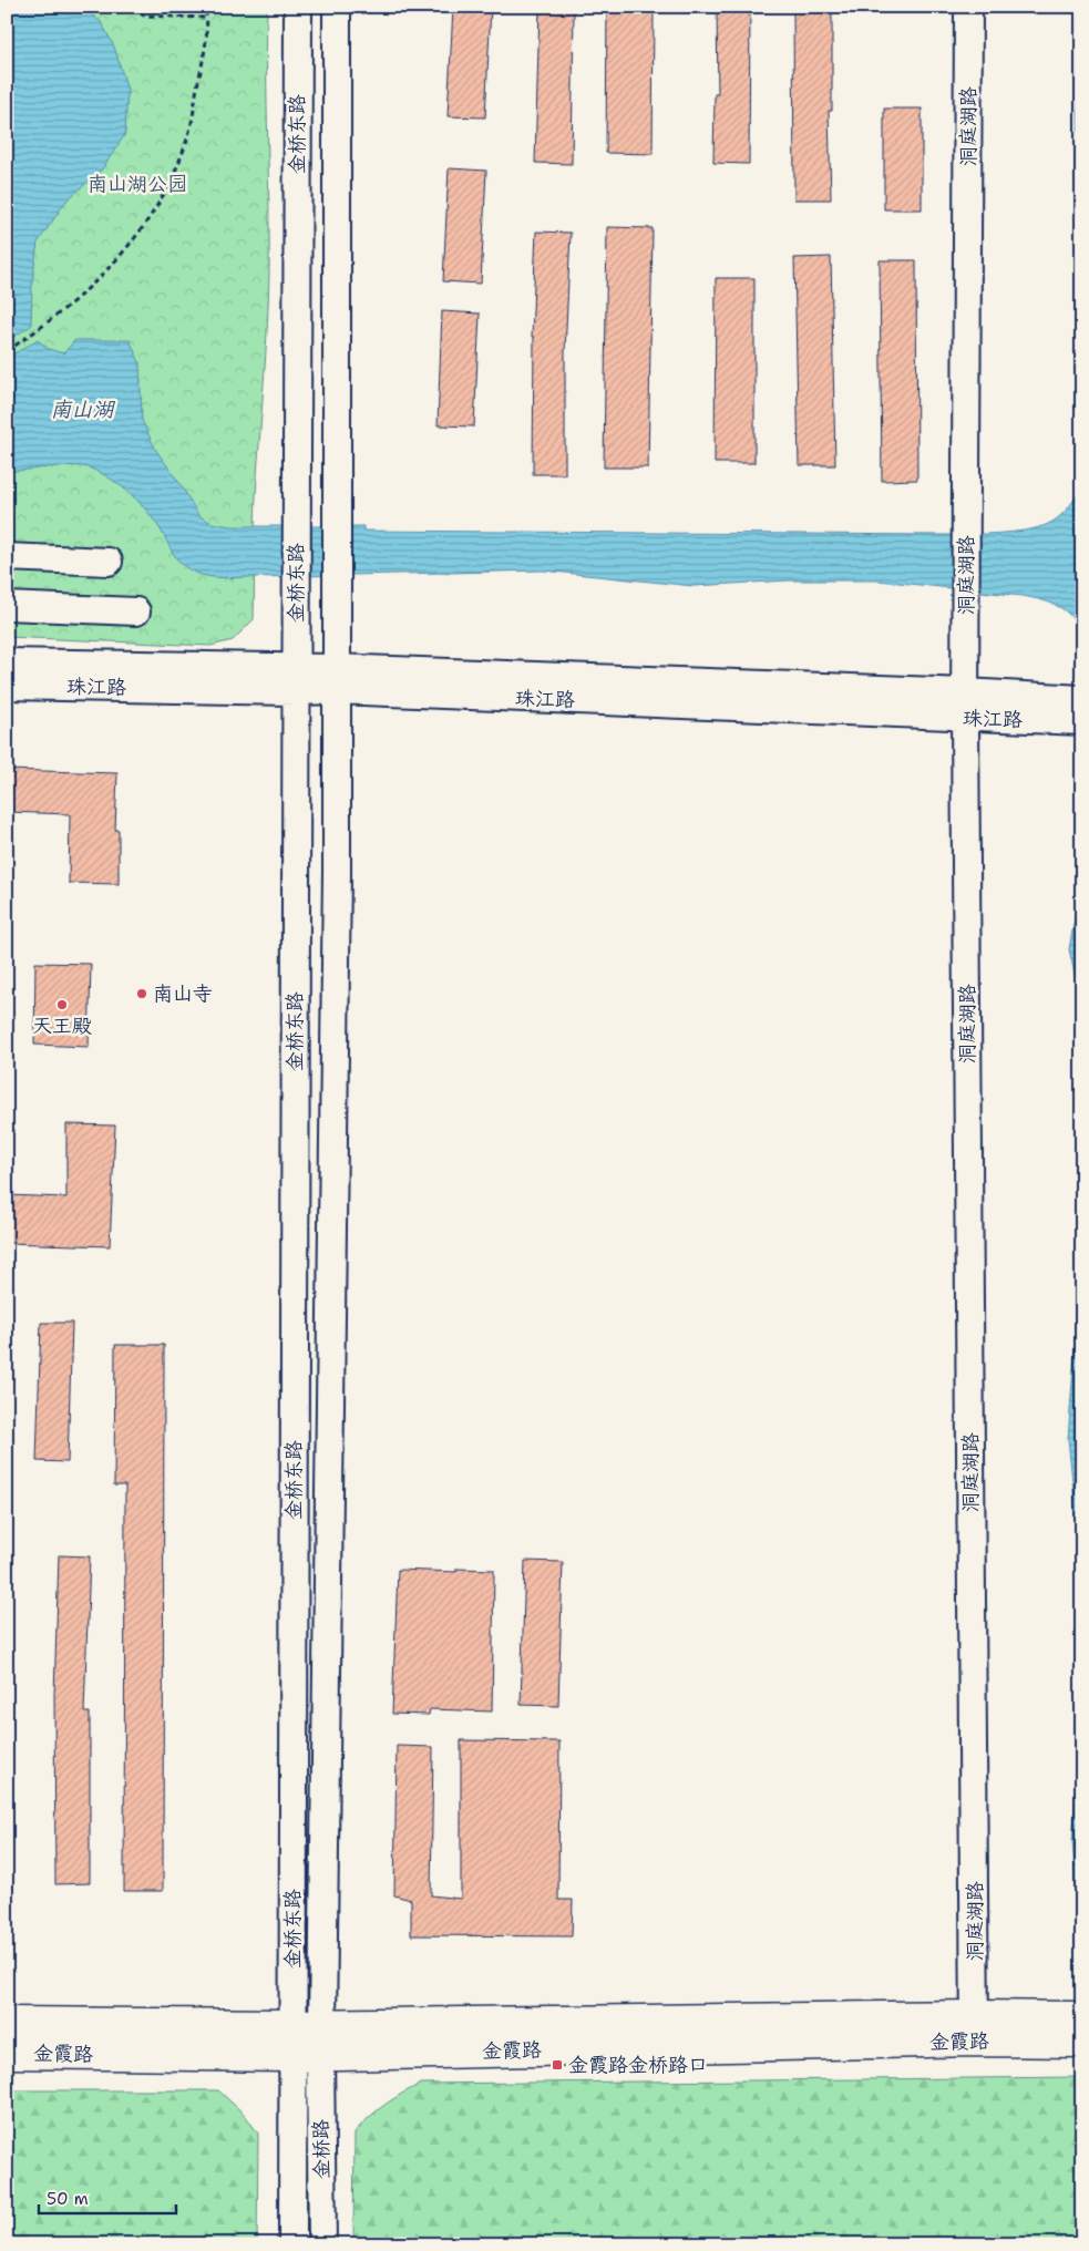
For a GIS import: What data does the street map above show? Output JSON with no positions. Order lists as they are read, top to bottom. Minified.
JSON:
{"streets":{"main road":["金霞路"],"street":["洞庭湖路","金桥东路","珠江路","金桥路"]},"crossings":[["洞庭湖路","珠江路"],["洞庭湖路","金霞路"],["金桥东路","珠江路"],["金桥东路","金霞路"],["金桥东路","金桥路"],["金霞路","金桥路"]],"water":["南山湖"],"parks":["南山湖公园"],"places":{"other":["南山寺","天王殿"],"transit":["金霞路金桥路口"]},"scale_bar":"50 m"}
